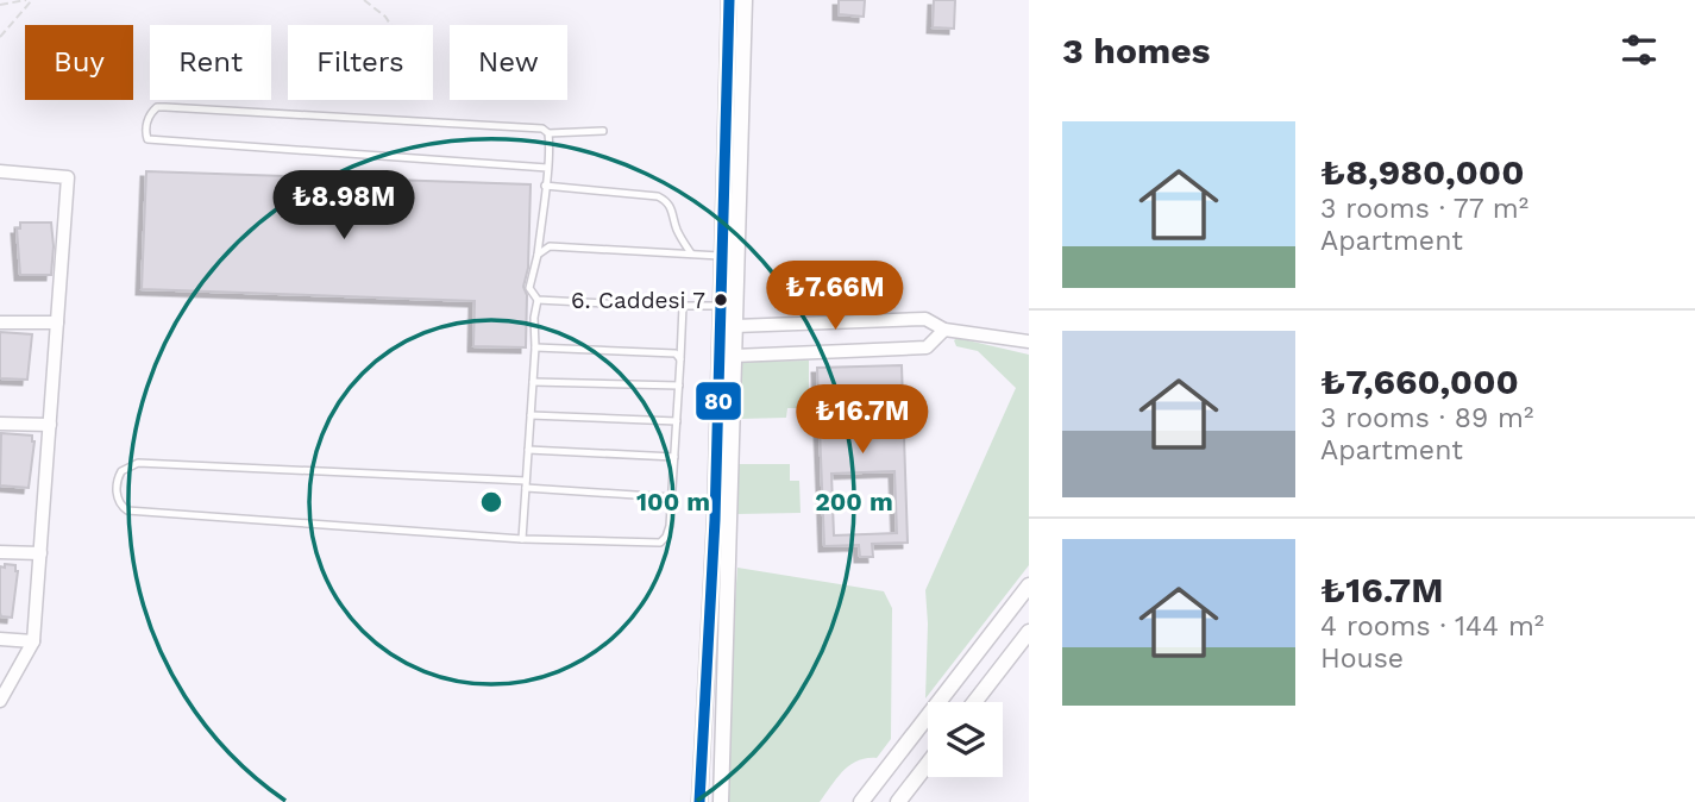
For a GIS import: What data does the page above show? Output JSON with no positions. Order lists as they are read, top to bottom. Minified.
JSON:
{"places":["6. Caddesi 7"],"lines":["transit line 80"],"page":{"heading":"3 homes","chip":["Buy","Rent","Filters","New"],"list":[{"name":"₺8,980,000","note":"3 rooms · 77 m² · Apartment"},{"name":"₺7,660,000","note":"3 rooms · 89 m² · Apartment"},{"name":"₺16.7M","note":"4 rooms · 144 m² · House"}],"price":["₺8.98M","₺7.66M","₺16.7M"]},"rings":["100 m","200 m"]}
